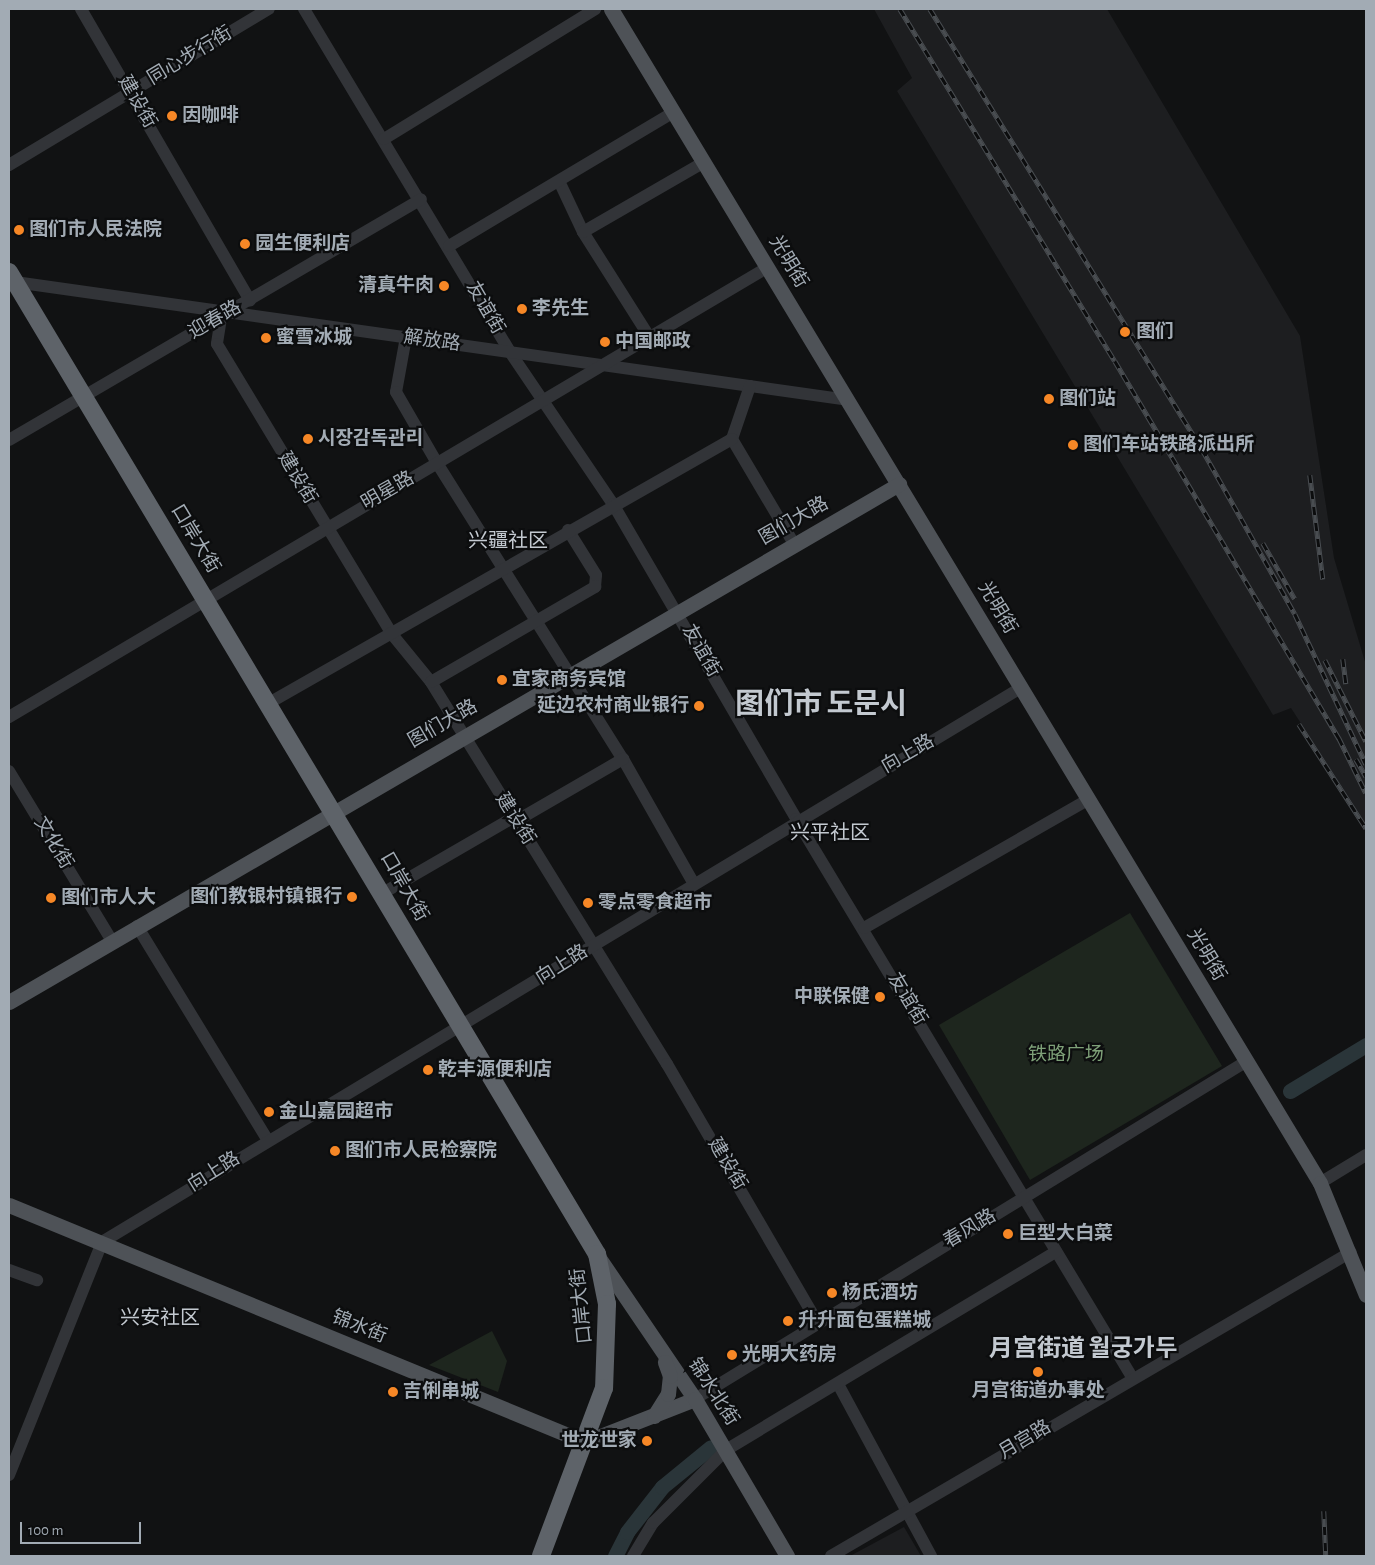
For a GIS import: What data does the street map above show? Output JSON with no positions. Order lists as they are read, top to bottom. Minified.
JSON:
{"streets":{"highway":["口岸大街"],"main road":["光明街","图们大路","锦水街","锦水北街"],"street":["同心步行街","建设街","友谊街","迎春路","解放路","明星路","向上路","文化街","春风路","月宫路"]},"crossings":[["同心步行街","建设街"],["建设街","迎春路"],["建设街","明星路"],["建设街","图们大路"],["建设街","向上路"],["建设街","春风路"],["光明街","解放路"],["光明街","明星路"],["光明街","图们大路"],["光明街","向上路"],["光明街","春风路"],["光明街","月宫路"],["友谊街","迎春路"],["友谊街","解放路"],["友谊街","明星路"],["友谊街","图们大路"],["友谊街","向上路"],["友谊街","春风路"],["友谊街","月宫路"],["迎春路","解放路"],["迎春路","口岸大街"],["解放路","明星路"],["解放路","口岸大街"],["明星路","口岸大街"],["图们大路","口岸大街"],["图们大路","文化街"],["口岸大街","向上路"],["口岸大街","锦水街"],["口岸大街","锦水北街"],["向上路","锦水街"],["春风路","锦水北街"]],"districts":["兴疆社区","图们市 도문시","兴平社区","兴安社区","月宫街道 월궁가두"],"parks":["铁路广场"],"places":["因咖啡","图们市人民法院","园生便利店","清真牛肉","李先生","图们","蜜雪冰城","中国邮政","图们站","시장감독관리","图们车站铁路派出所","宜家商务宾馆","延边农村商业银行","图们教银村镇银行","图们市人大","零点零食超市","中联保健","乾丰源便利店","金山嘉园超市","图们市人民检察院","巨型大白菜","杨氏酒坊","升升面包蛋糕城","光明大药房","月宫街道办事处","吉俐串城","世龙世家"],"scale_bar":"100 m"}
